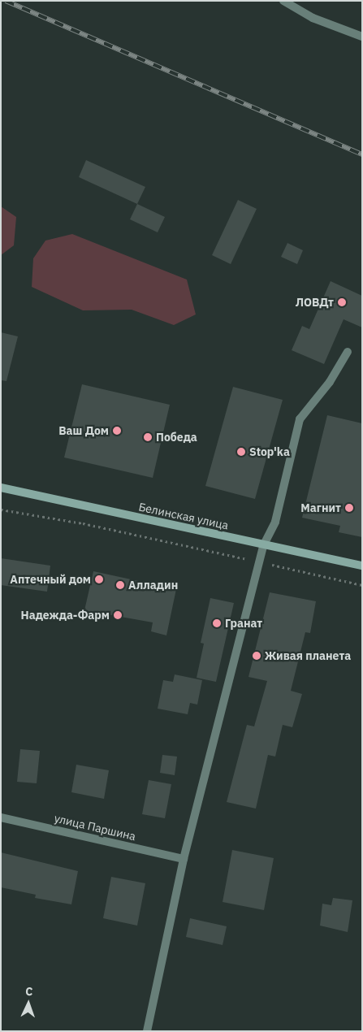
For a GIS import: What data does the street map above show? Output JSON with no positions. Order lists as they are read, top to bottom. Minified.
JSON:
{"streets":{"main road":["Белинская улица"],"street":["улица Паршина"]},"places":["ЛОВДт","Ваш Дом","Победа","Stop'ka","Магнит","Аптечный дом","Алладин","Надежда-Фарм","Гранат","Живая планета"],"north":"top"}
